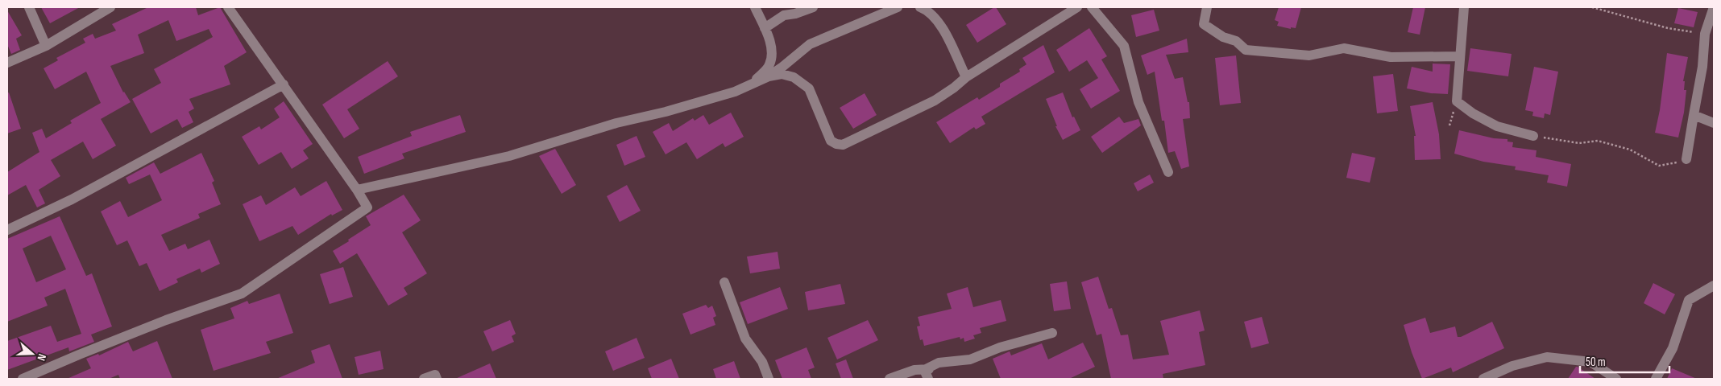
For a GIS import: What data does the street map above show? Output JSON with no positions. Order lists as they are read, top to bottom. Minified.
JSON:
{"scale_bar":"50 m","north":"right"}
